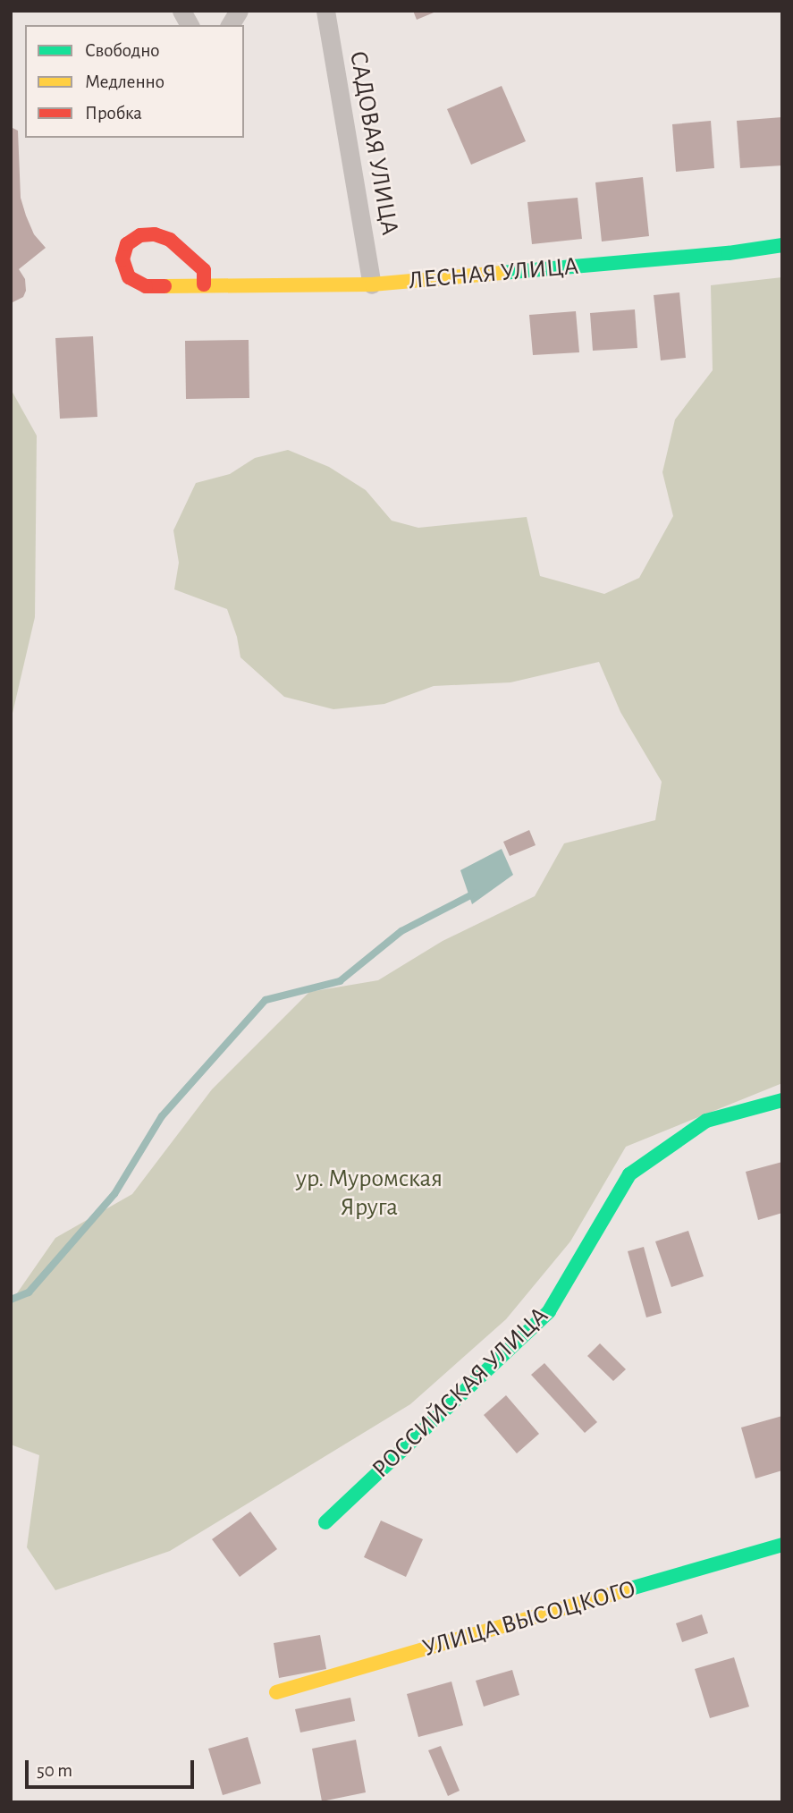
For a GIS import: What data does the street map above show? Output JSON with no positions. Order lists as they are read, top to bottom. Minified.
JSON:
{"streets":{"street":["САДОВАЯ УЛИЦА","ЛЕСНАЯ УЛИЦА","РОССИЙСКАЯ УЛИЦА","УЛИЦА ВЫСОЦКОГО"]},"crossings":[["САДОВАЯ УЛИЦА","ЛЕСНАЯ УЛИЦА"]],"parks":["ур. Муромская Яруга"],"legend":["Свободно","Медленно","Пробка"],"scale_bar":"50 m"}
